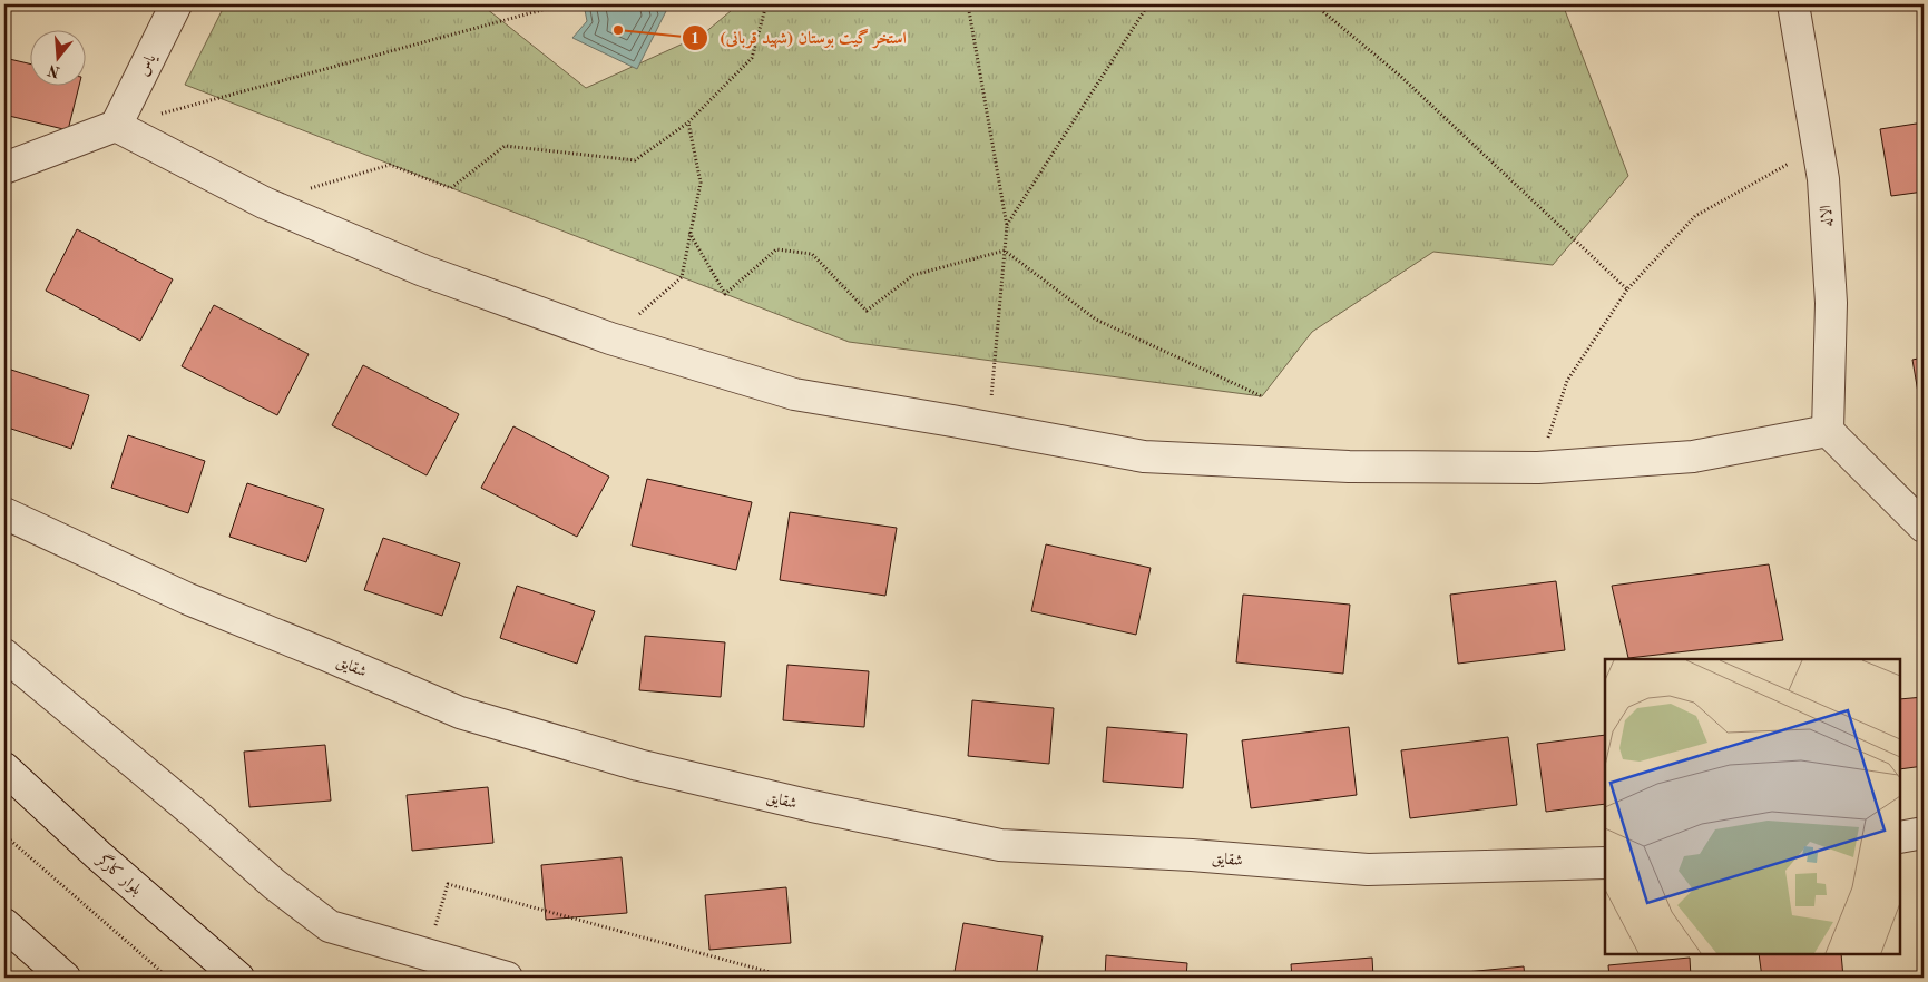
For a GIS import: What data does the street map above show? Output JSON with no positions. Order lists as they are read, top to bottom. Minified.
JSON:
{"streets":{"street":["یاس","الاله","شقایق","بلوار کارگر"]},"places":["استخر گیت بوستان (شهید قربانی)"],"north":"bottom"}
